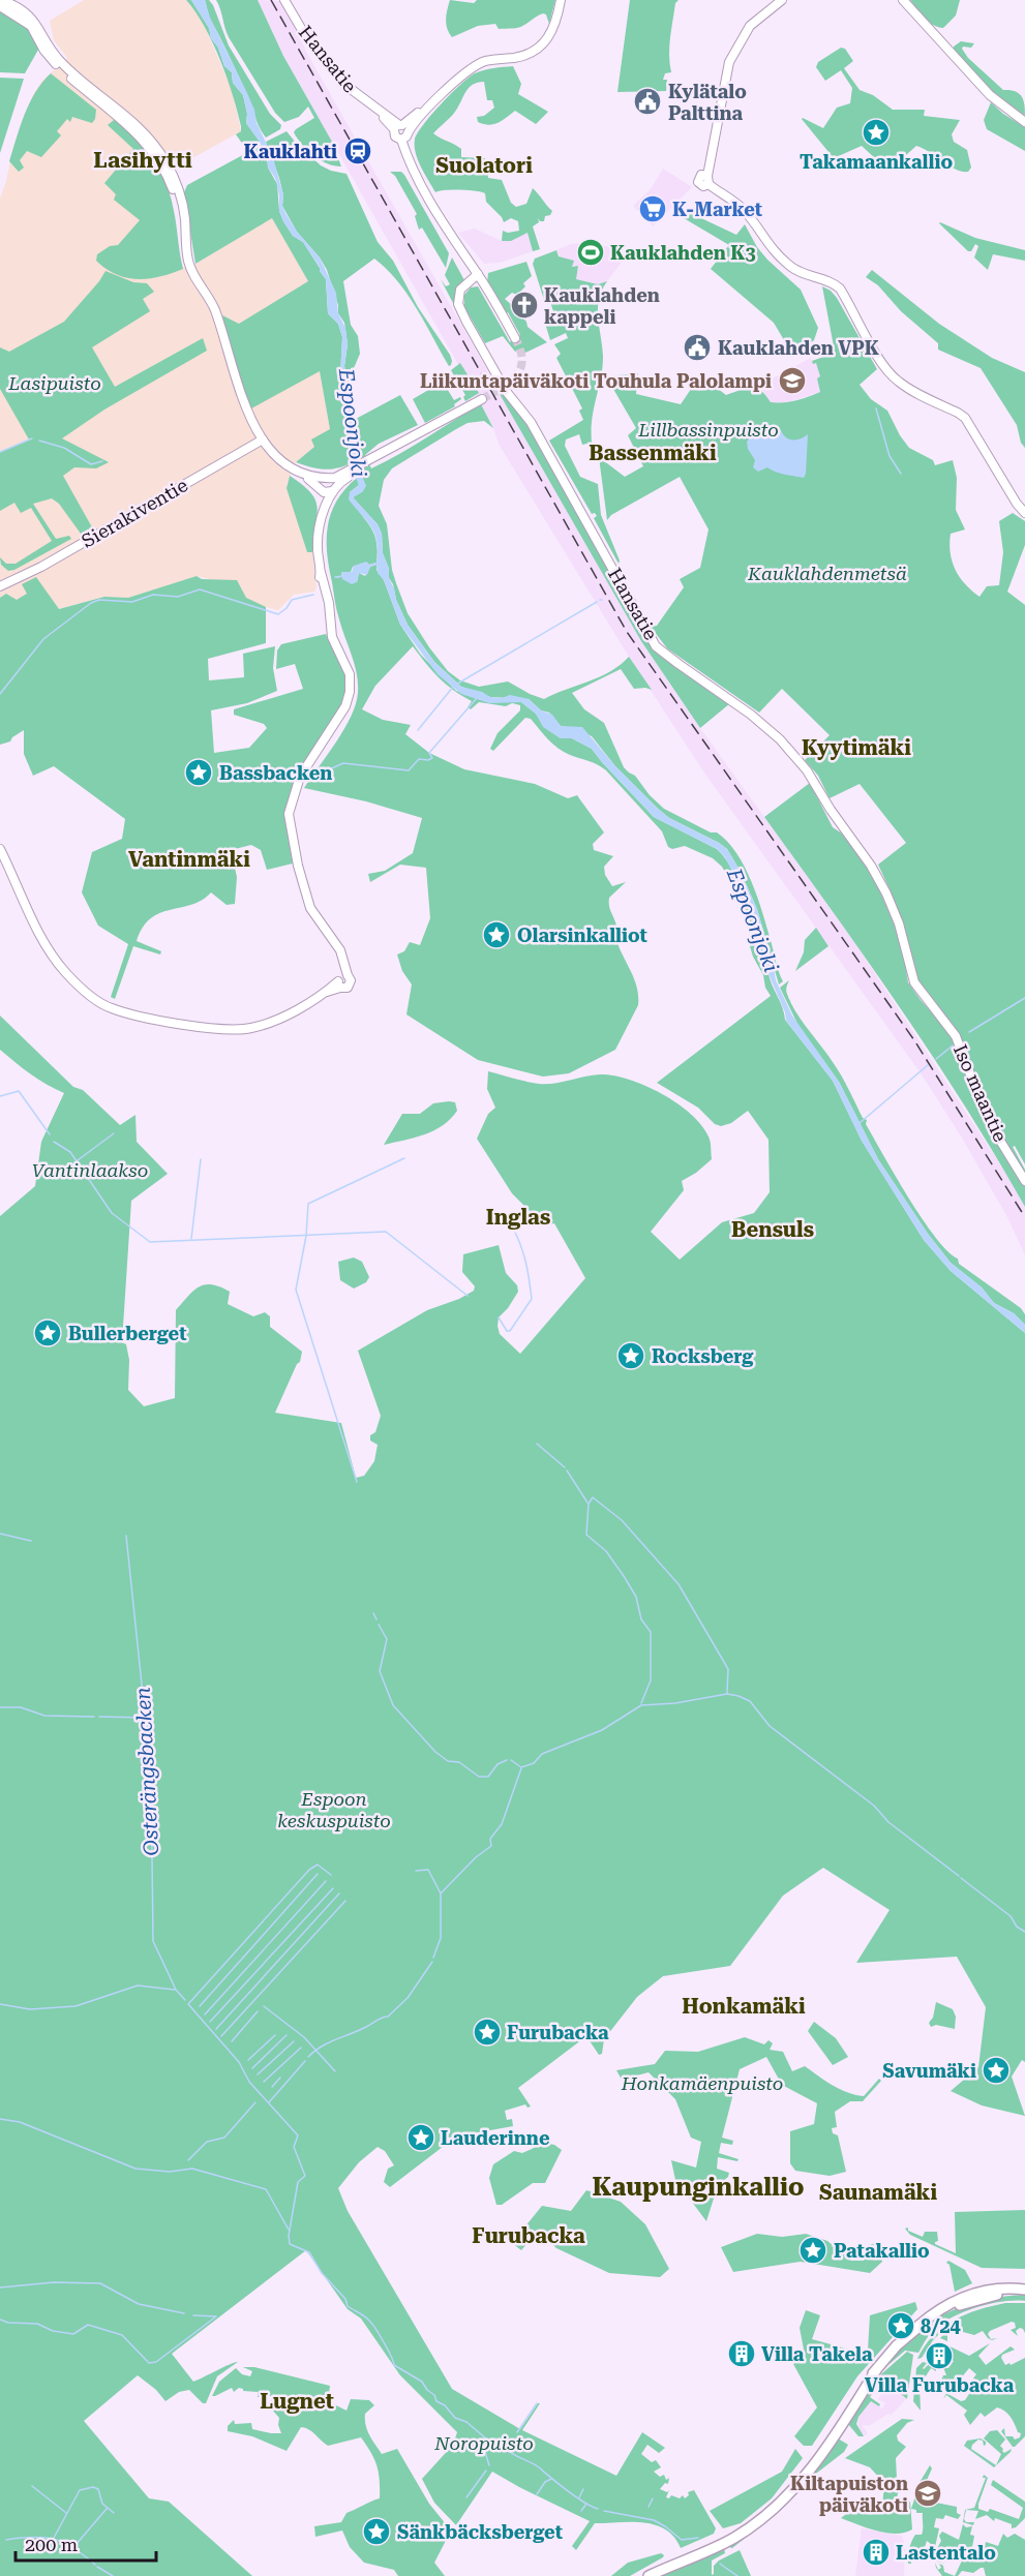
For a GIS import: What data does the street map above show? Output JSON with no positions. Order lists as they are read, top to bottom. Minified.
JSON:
{"streets":{"street":["Hansatie","Sierakiventie","Iso maantie"]},"crossings":[["Hansatie","Iso maantie"]],"districts":["Lasihytti","Suolatori","Bassenmäki","Kyytimäki","Vantinmäki","Inglas","Bensuls","Honkamäki","Kaupunginkallio","Saunamäki","Furubacka","Lugnet"],"water":["Espoonjoki","Osterängsbacken"],"parks":["Lasipuisto","Lillbassinpuisto","Kauklahdenmetsä","Vantinlaakso","Espoon keskuspuisto","Honkamäenpuisto","Noropuisto"],"places":{"public building":["Kylätalo Palttina","Kauklahden VPK"],"place":["Takamaankallio","Bassbacken","Olarsinkalliot","Bullerberget","Rocksberg","Furubacka","Savumäki","Lauderinne","Patakallio","8/24","Sänkbäcksberget"],"station":["Kauklahti"],"supermarket":["K-Market"],"sports":["Kauklahden K3"],"church":["Kauklahden kappeli"],"school or university":["Liikuntapäiväkoti Touhula Palolampi","Kiltapuiston päiväkoti"],"building":["Villa Takela","Villa Furubacka","Lastentalo"]},"scale_bar":"200 m"}
